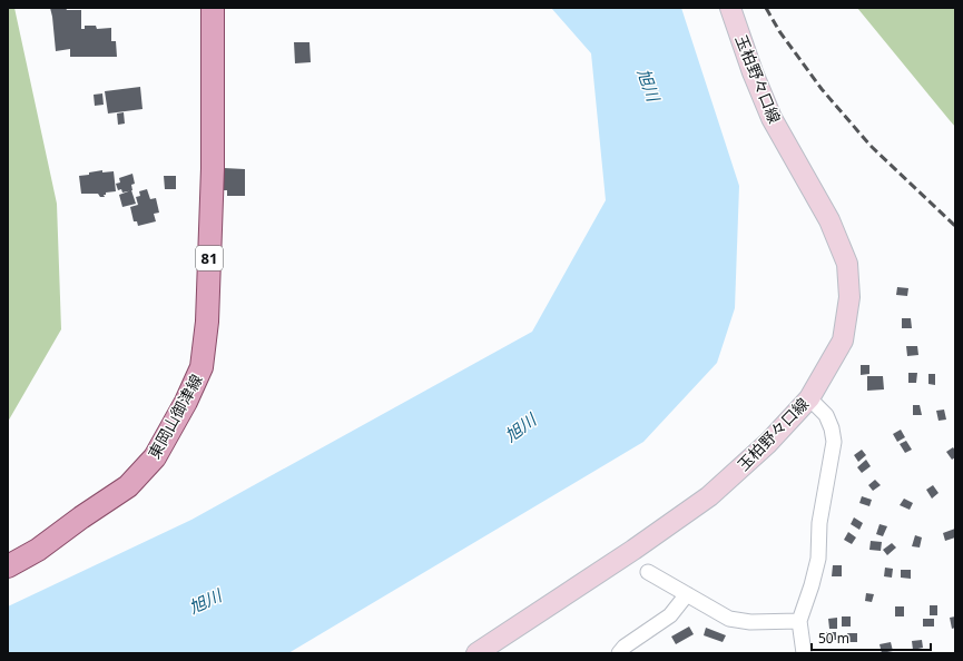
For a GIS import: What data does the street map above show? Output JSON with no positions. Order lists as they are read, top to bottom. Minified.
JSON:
{"streets":{"main road":["玉柏野々口線","81","東岡山御津線"]},"water":["旭川"],"scale_bar":"50 m"}
